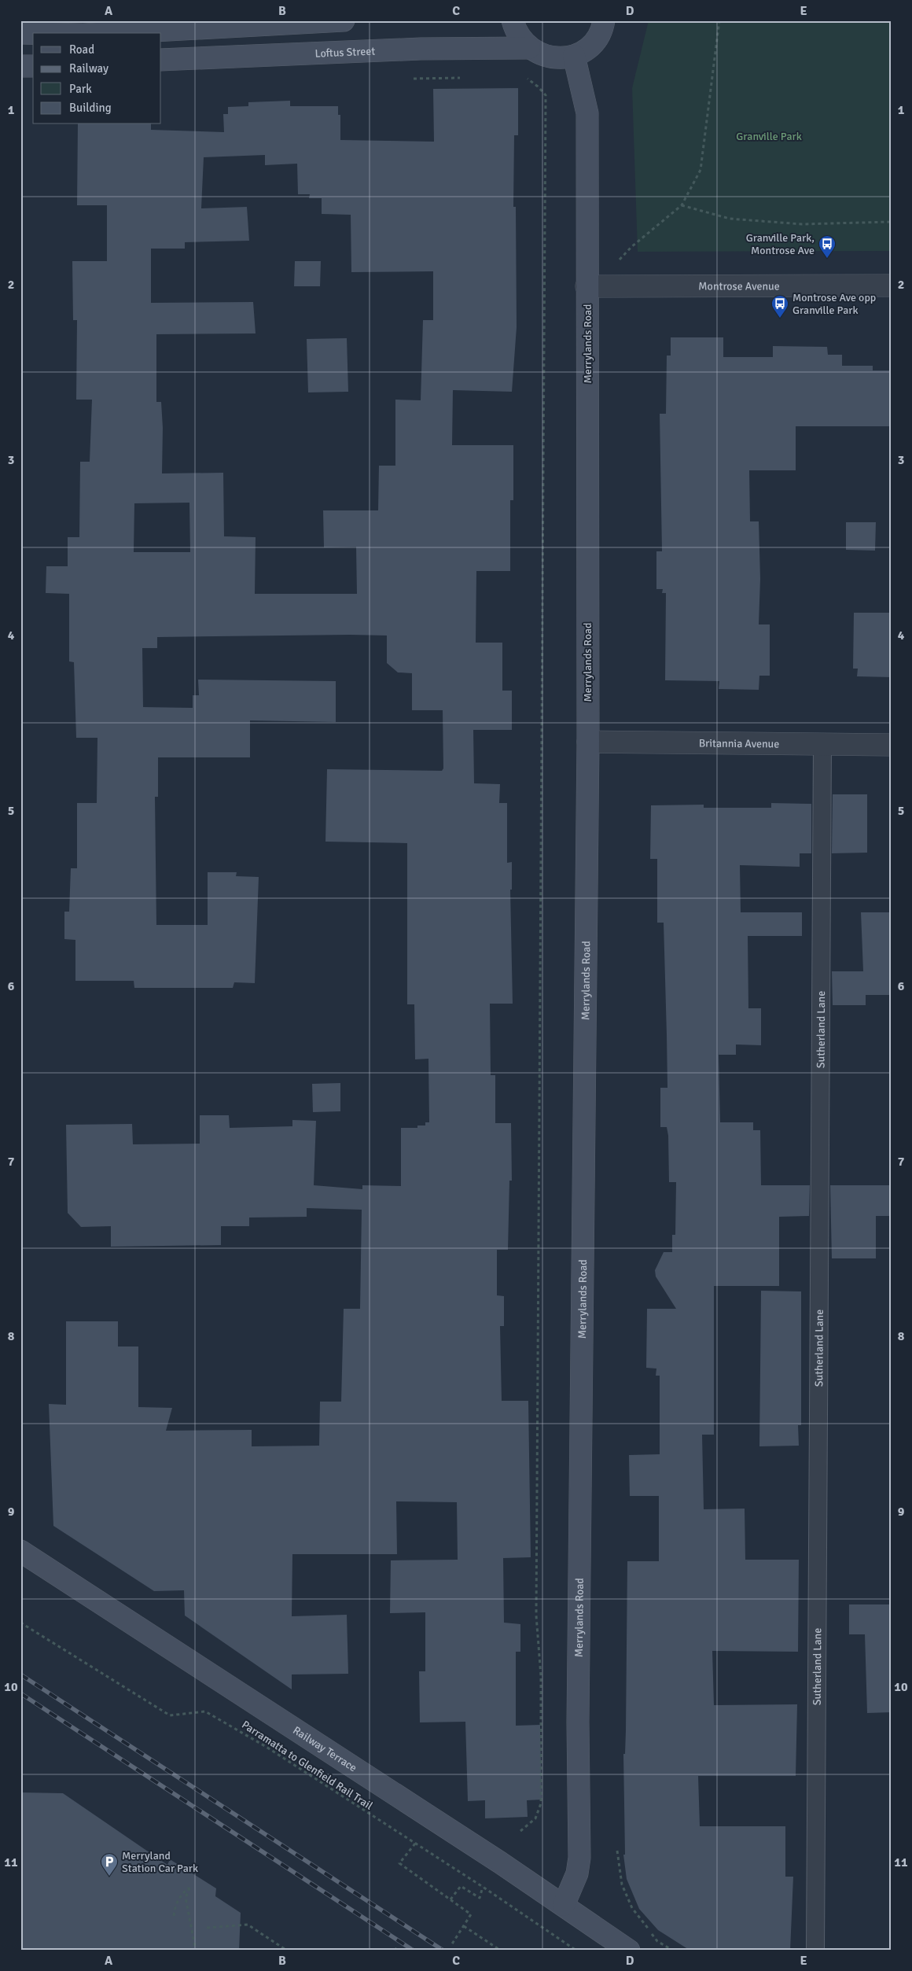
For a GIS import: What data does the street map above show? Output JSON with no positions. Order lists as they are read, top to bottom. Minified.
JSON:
{"streets":{"main road":["Loftus Street","Merrylands Road","Railway Terrace"],"street":["Montrose Avenue","Britannia Avenue"],"lane":["Sutherland Lane"],"path":["Parramatta to Glenfield Rail Trail"]},"crossings":[["Montrose Avenue","Merrylands Road"],["Merrylands Road","Britannia Avenue"],["Merrylands Road","Railway Terrace"],["Britannia Avenue","Sutherland Lane"]],"parks":["Granville Park"],"places":{"bus stop":["Granville Park, Montrose Ave","Montrose Ave opp Granville Park"],"parking":["Merryland Station Car Park"]},"legend":["Road","Railway","Park","Building"],"grid":{"columns":["A","B","C","D","E"],"rows":["1","2","3","4","5","6","7","8","9","10","11"]}}
